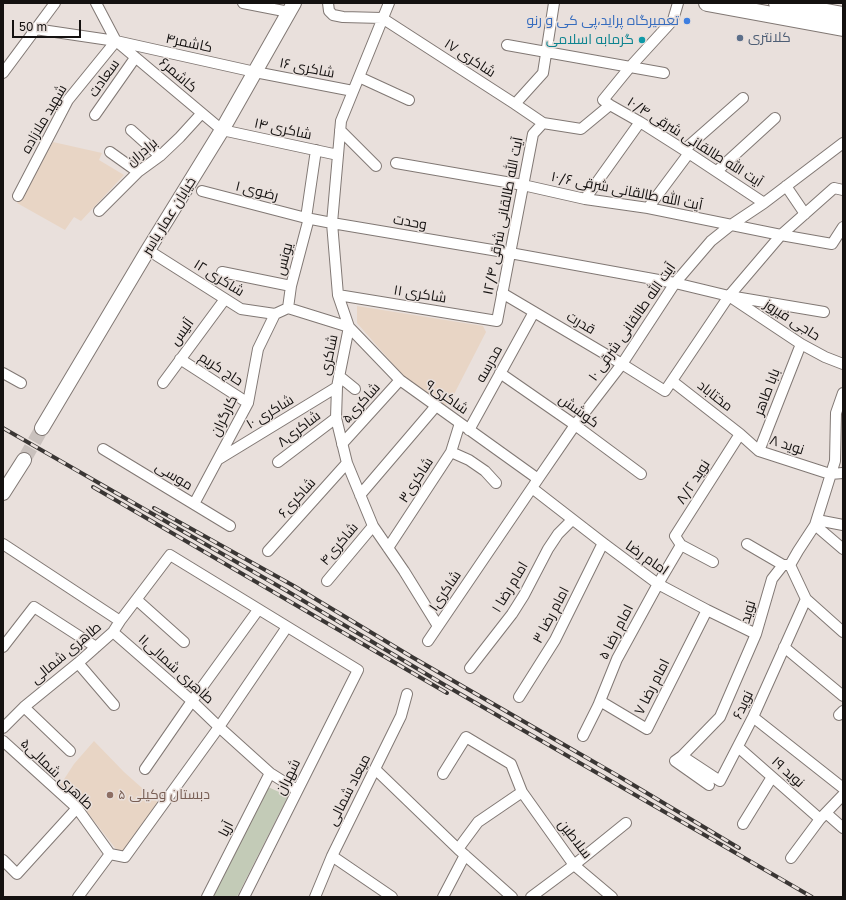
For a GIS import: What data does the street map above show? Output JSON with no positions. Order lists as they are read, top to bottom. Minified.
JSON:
{"streets":{"street":["کاشمر۴","شاکری ۱۷","شاکری ۱۶","کاشمر۶","سعادت","شهید ملازاده","شاکری ۱۴","آیت الله طالقانی شرقی ۱۰/۴","برادران","رضوی ۱","آیت الله طالقانی شرقی ۱۰/۶","خیابان عمار یاسر","آیت الله طالقانی شرقی ۱۲/۴","وحدت","یونس","شاکری ۱۲","شاکری ۱۱","حاجی فیروز","آیت الله طالقانی شرقی ۱۰","قدرت","آلیس","شاکری","مدرسه","حاج کریم","بابا طاهر","مختاباد","شاکری۹","شاکری۵","کوشش","شاکری ۱۰","کارگران","شاکری۸","نوید ۸","موسی","شاکری۳","نوید ۸/۲","شاکری۶","شاکری۴","امام رضا","امام رضا ۱","شاکری۱","نوید","امام رضا ۳","امام رضا ۵","طاهری شمالی","طاهری شمالی۱۱","امام رضا ۷","نوید۶","نوید ۱۹","طاهری شمالی۵","شهران","میعاد شمالی","آریا","سلاطین"]},"crossings":[["کاشمر۴","شاکری ۱۶"],["کاشمر۴","کاشمر۶"],["کاشمر۴","شهید ملازاده"],["کاشمر۴","خیابان عمار یاسر"],["شاکری ۱۷","آیت الله طالقانی شرقی ۱۲/۴"],["شاکری ۱۷","شاکری"],["شاکری ۱۶","خیابان عمار یاسر"],["شاکری ۱۶","شاکری"],["کاشمر۶","سعادت"],["کاشمر۶","شهید ملازاده"],["کاشمر۶","شاکری ۱۴"],["کاشمر۶","برادران"],["کاشمر۶","خیابان عمار یاسر"],["شاکری ۱۴","خیابان عمار یاسر"],["شاکری ۱۴","یونس"],["شاکری ۱۴","شاکری"],["آیت الله طالقانی شرقی ۱۰/۴","آیت الله طالقانی شرقی ۱۰"],["رضوی ۱","وحدت"],["رضوی ۱","یونس"],["آیت الله طالقانی شرقی ۱۰/۶","آیت الله طالقانی شرقی ۱۲/۴"],["آیت الله طالقانی شرقی ۱۰/۶","آیت الله طالقانی شرقی ۱۰"],["خیابان عمار یاسر","شاکری ۱۲"],["آیت الله طالقانی شرقی ۱۲/۴","وحدت"],["آیت الله طالقانی شرقی ۱۲/۴","شاکری ۱۱"],["آیت الله طالقانی شرقی ۱۲/۴","قدرت"],["وحدت","یونس"],["وحدت","حاجی فیروز"],["وحدت","آیت الله طالقانی شرقی ۱۰"],["وحدت","شاکری"],["شاکری ۱۲","آلیس"],["شاکری ۱۲","کارگران"],["شاکری ۱۱","شاکری"],["حاجی فیروز","بابا طاهر"],["آیت الله طالقانی شرقی ۱۰","قدرت"],["آیت الله طالقانی شرقی ۱۰","شاکری۹"],["آیت الله طالقانی شرقی ۱۰","کوشش"],["آیت الله طالقانی شرقی ۱۰","امام رضا"],["آیت الله طالقانی شرقی ۱۰","شاکری۱"],["قدرت","مدرسه"],["قدرت","مختاباد"],["آلیس","حاج کریم"],["شاکری","شاکری۹"],["شاکری","شاکری۵"],["شاکری","شاکری ۱۰"],["شاکری","شاکری۸"],["شاکری","شاکری۳"],["شاکری","شاکری۶"],["شاکری","شاکری۴"],["شاکری","شاکری۱"],["مدرسه","شاکری۹"],["مدرسه","کوشش"],["حاج کریم","کارگران"],["بابا طاهر","نوید ۸"],["مختاباد","نوید ۸"],["مختاباد","نوید ۸/۲"],["شاکری۹","شاکری۵"],["شاکری۹","شاکری۳"],["شاکری ۱۰","کارگران"],["کارگران","موسی"],["نوید ۸","نوید ۸/۲"],["نوید ۸","نوید"],["نوید ۸/۲","امام رضا ۵"],["امام رضا","امام رضا ۱"],["امام رضا","نوید"],["امام رضا","امام رضا ۳"],["امام رضا","امام رضا ۵"],["امام رضا","امام رضا ۷"],["نوید","نوید۶"],["امام رضا ۵","امام رضا ۷"],["طاهری شمالی","طاهری شمالی۱۱"],["طاهری شمالی۱۱","شهران"],["طاهری شمالی۱۱","آریا"],["نوید۶","نوید ۱۹"]],"places":["تعمیرگاه پراید،پی کی و رنو","کلانتری","گرمابه اسلامی","دبستان وکیلی ۵"],"scale_bar":"50 m"}
